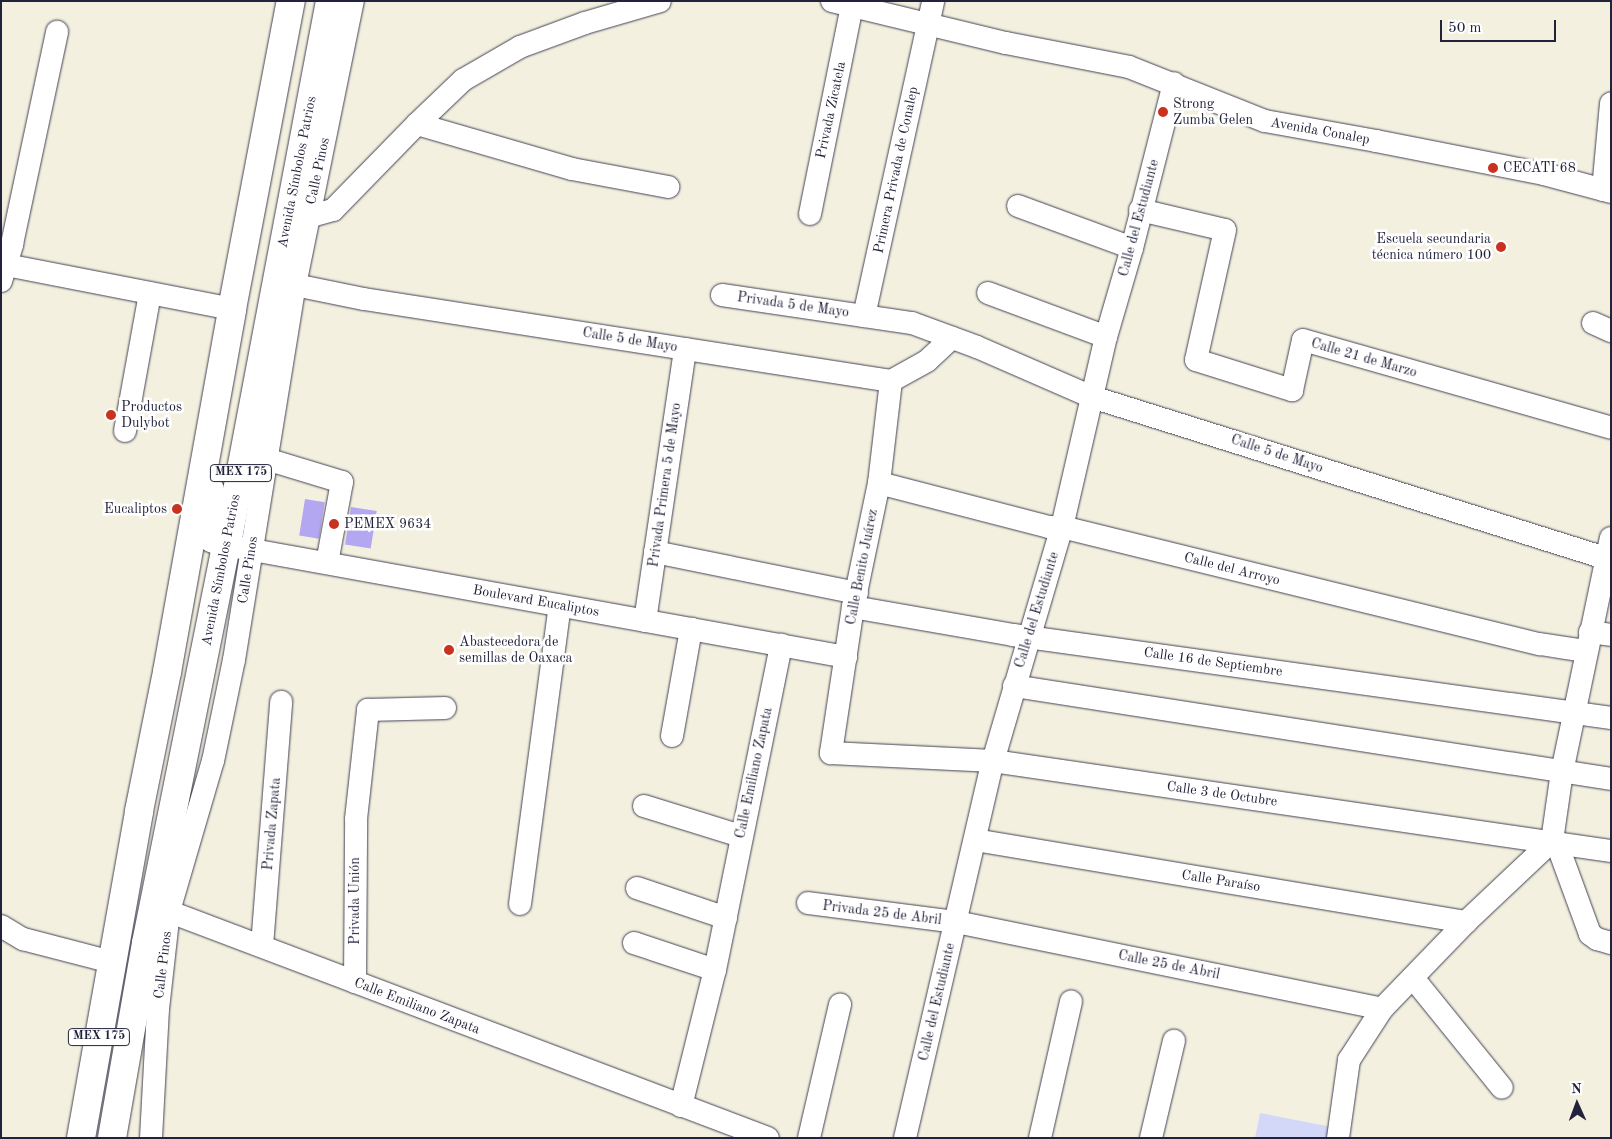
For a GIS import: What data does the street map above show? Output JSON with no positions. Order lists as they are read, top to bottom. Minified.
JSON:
{"streets":{"main road":["Avenida Símbolos Patrios","MEX 175"],"street":["Privada Zicatela","Avenida Conalep","Primera Privada de Conalep","Calle Pinos","Calle del Estudiante","Privada 5 de Mayo","Calle 5 de Mayo","Calle 21 de Marzo","Privada Primera 5 de Mayo","Calle Benito Juárez","Calle del Arroyo","Boulevard Eucaliptos","Calle 16 de Septiembre","Calle Emiliano Zapata","Calle 3 de Octubre","Privada Zapata","Calle Paraíso","Privada Unión","Privada 25 de Abril","Calle 25 de Abril"]},"crossings":[["Privada Zicatela","Avenida Conalep"],["Avenida Conalep","Primera Privada de Conalep"],["Avenida Conalep","Calle del Estudiante"],["Primera Privada de Conalep","Privada 5 de Mayo"],["Primera Privada de Conalep","Calle 5 de Mayo"],["Calle Pinos","Avenida Símbolos Patrios"],["Calle Pinos","Calle 5 de Mayo"],["Calle Pinos","Calle Emiliano Zapata"],["Avenida Símbolos Patrios","Boulevard Eucaliptos"],["Avenida Símbolos Patrios","Calle Emiliano Zapata"],["Calle del Estudiante","Calle 5 de Mayo"],["Calle del Estudiante","Calle 21 de Marzo"],["Calle del Estudiante","Calle del Arroyo"],["Calle del Estudiante","Calle 16 de Septiembre"],["Calle del Estudiante","Calle 3 de Octubre"],["Calle del Estudiante","Calle Paraíso"],["Calle del Estudiante","Privada 25 de Abril"],["Calle del Estudiante","Calle 25 de Abril"],["Privada 5 de Mayo","Calle 5 de Mayo"],["Calle 5 de Mayo","Privada Primera 5 de Mayo"],["Calle 5 de Mayo","Calle Benito Juárez"],["Privada Primera 5 de Mayo","Boulevard Eucaliptos"],["Privada Primera 5 de Mayo","Calle 16 de Septiembre"],["Calle Benito Juárez","Calle del Arroyo"],["Calle Benito Juárez","Boulevard Eucaliptos"],["Calle Benito Juárez","Calle 16 de Septiembre"],["Calle Benito Juárez","Calle 3 de Octubre"],["Boulevard Eucaliptos","Calle Emiliano Zapata"],["Calle Emiliano Zapata","Privada Zapata"],["Calle Emiliano Zapata","Privada Unión"],["Privada 25 de Abril","Calle 25 de Abril"]],"places":["Strong Zumba Gelen","CECATI 68","Escuela secundaria técnica número 100","Productos Dulybot","Eucaliptos","PEMEX 9634","Abastecedora de semillas de Oaxaca"],"scale_bar":"50 m","north":"top"}
